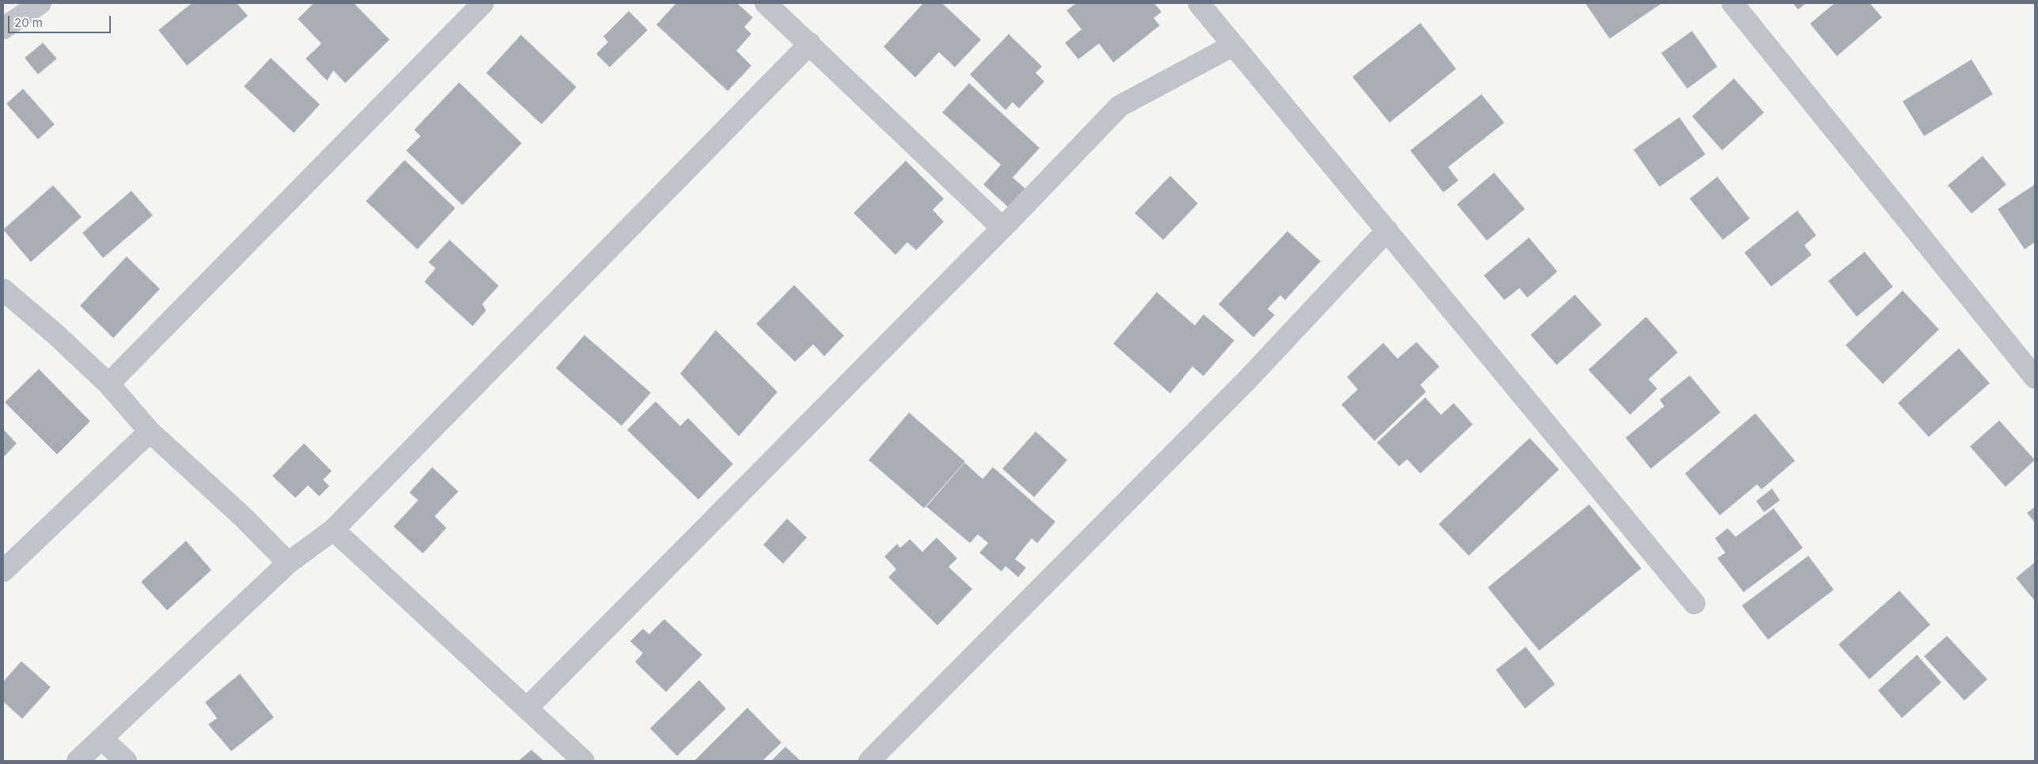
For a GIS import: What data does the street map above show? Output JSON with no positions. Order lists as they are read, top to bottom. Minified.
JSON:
{"scale_bar":"20 m"}
